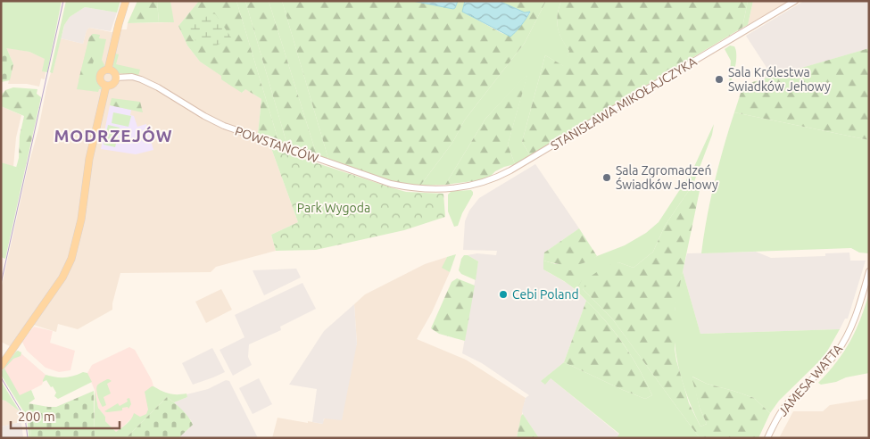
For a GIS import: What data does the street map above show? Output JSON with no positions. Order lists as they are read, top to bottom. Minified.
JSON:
{"streets":{"street":["STANISŁAWA MIKOŁAJCZYKA","POWSTAŃCÓW","JAMESA WATTA"]},"crossings":[["STANISŁAWA MIKOŁAJCZYKA","POWSTAŃCÓW"]],"districts":["MODRZEJÓW"],"parks":["Park Wygoda"],"places":["Sala Królestwa Swiadków Jehowy","Sala Zgromadzeń Świadków Jehowy","Cebi Poland"],"scale_bar":"200 m"}
